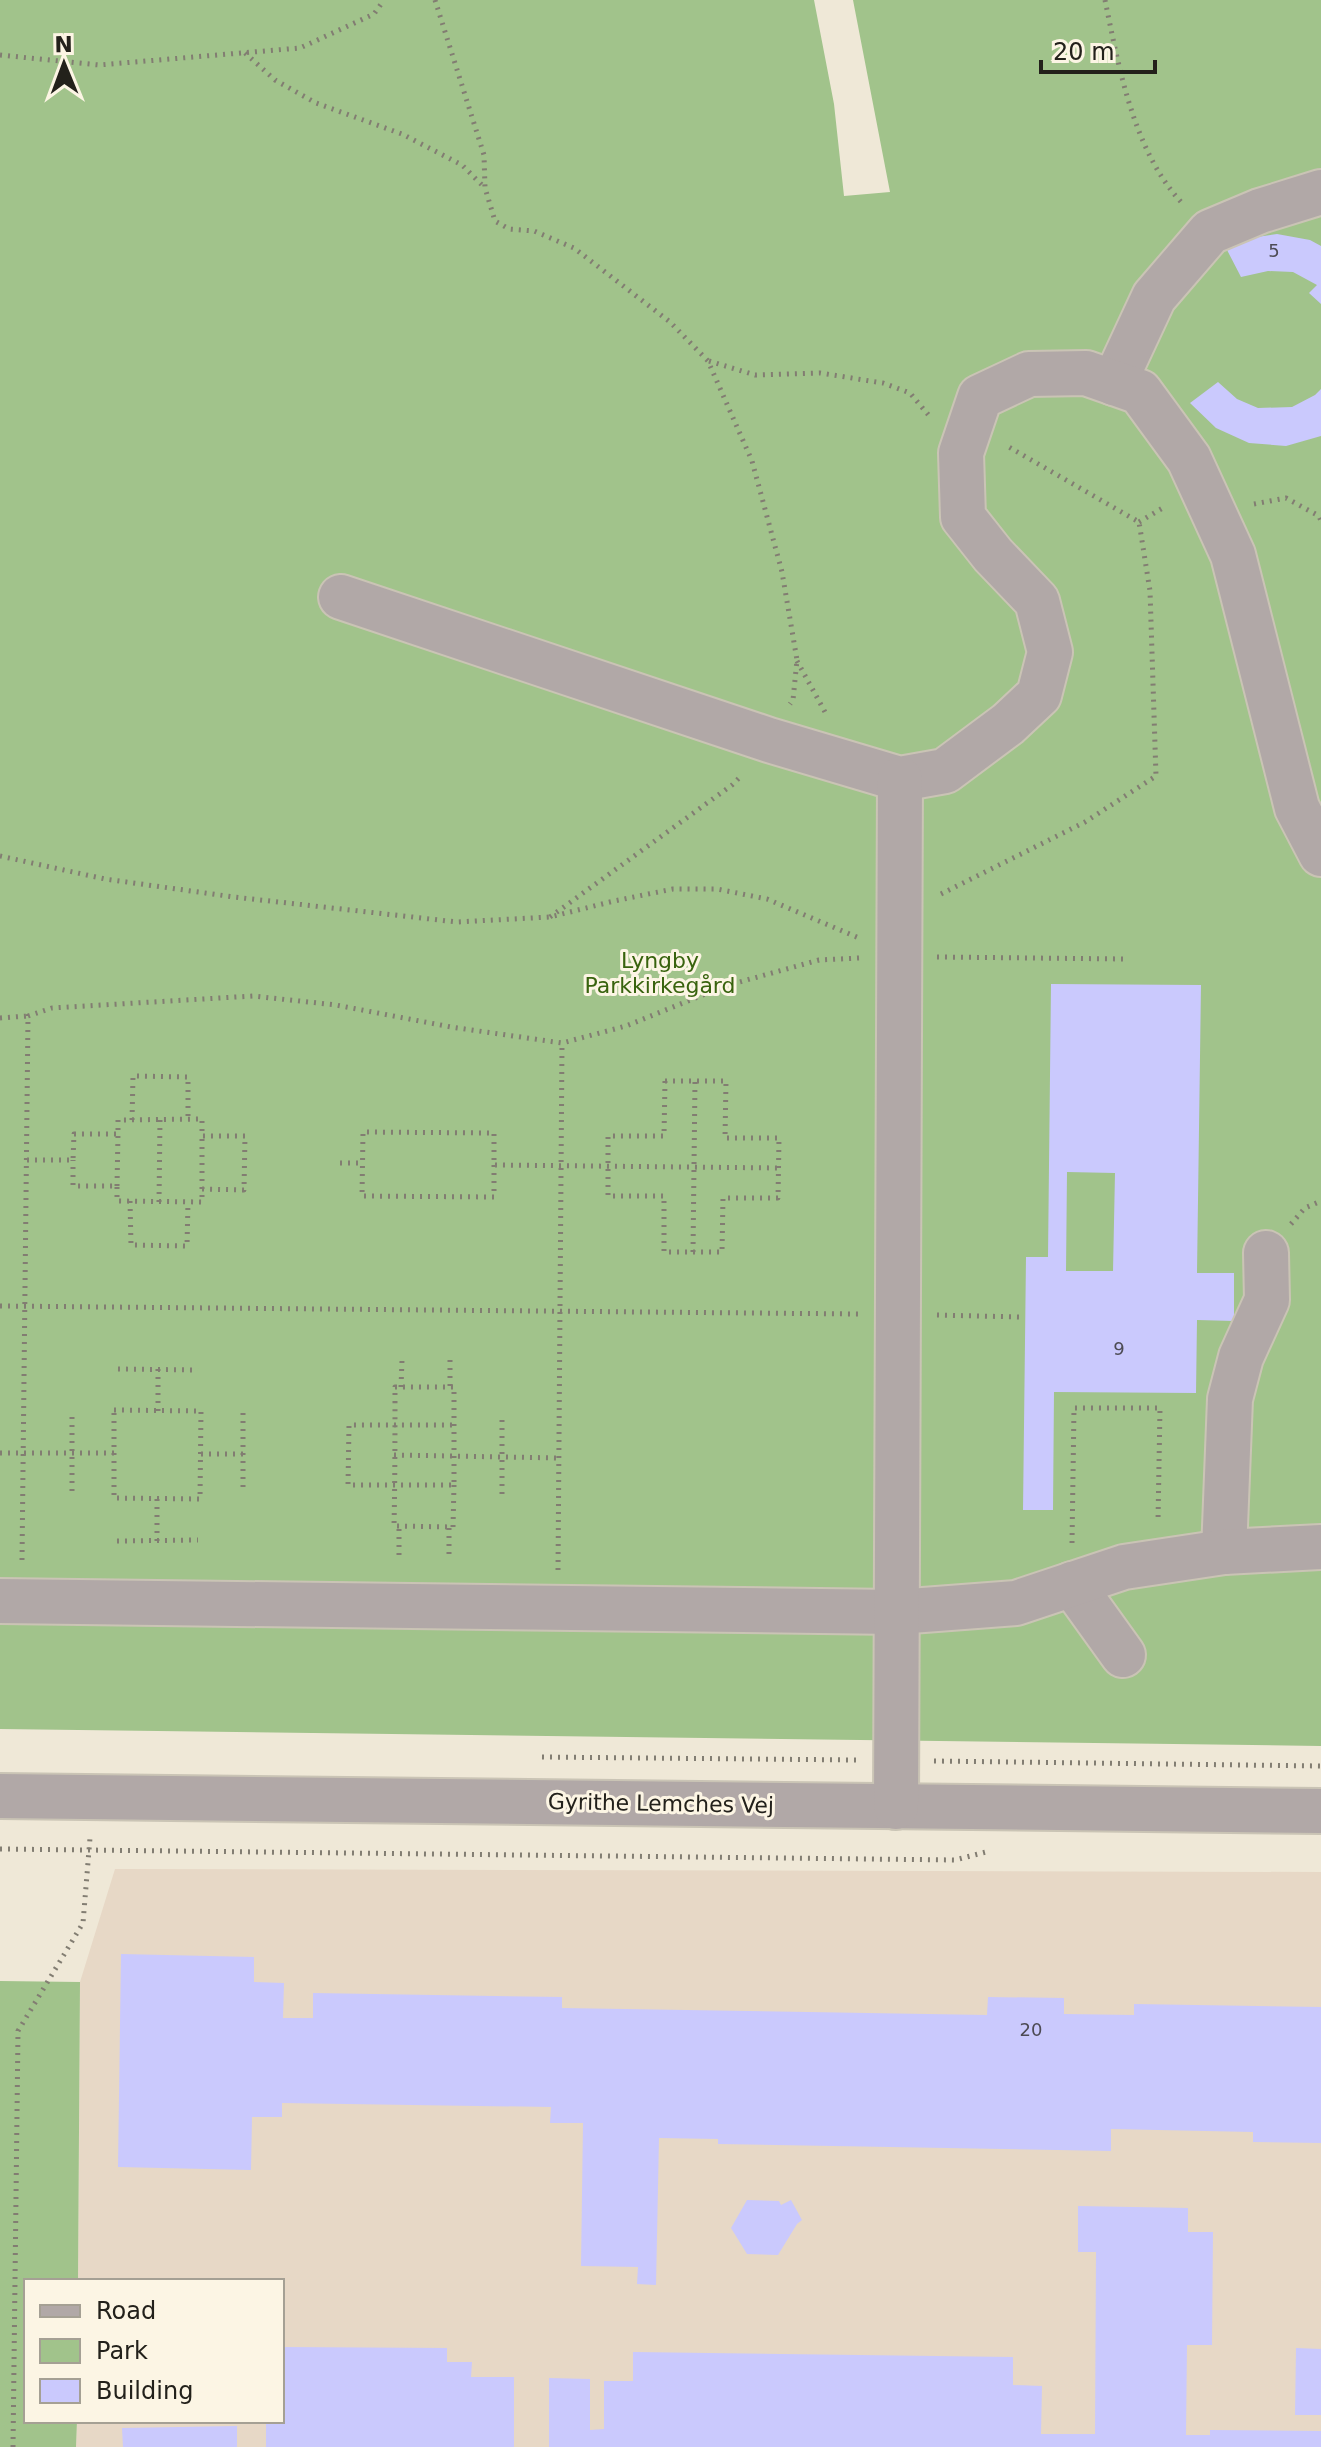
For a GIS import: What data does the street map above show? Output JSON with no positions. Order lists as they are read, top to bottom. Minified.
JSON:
{"streets":{"street":["Gyrithe Lemches Vej"]},"parks":["Lyngby Parkkirkegård"],"house_numbers":["5","9","20"],"legend":["Road","Park","Building"],"scale_bar":"20 m","north":"top"}
